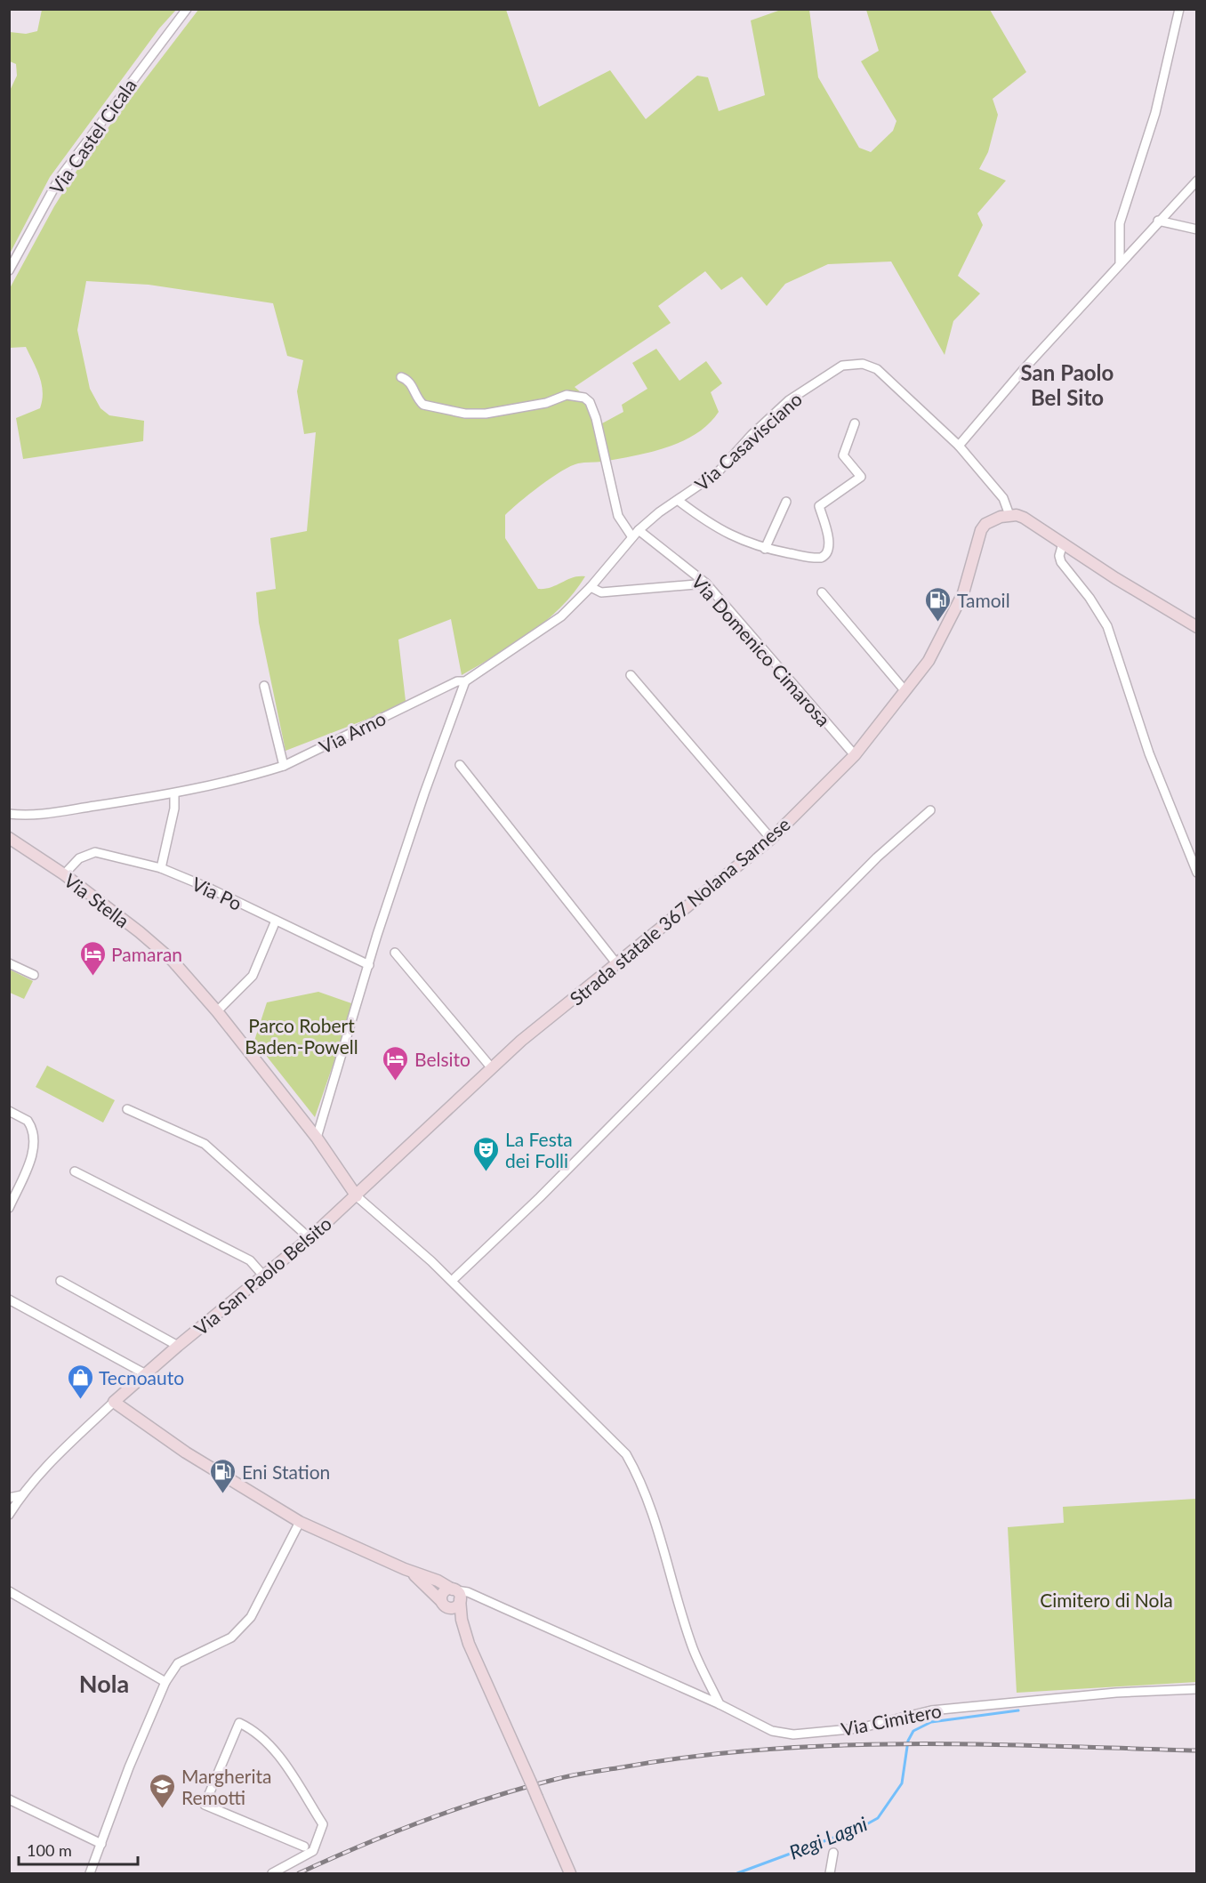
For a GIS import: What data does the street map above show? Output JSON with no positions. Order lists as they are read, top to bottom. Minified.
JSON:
{"streets":{"main road":["Via Stella","Strada statale 367 Nolana Sarnese","Via San Paolo Belsito"],"street":["Via Castel Cicala","Via Casavisciano","Via Domenico Cimarosa","Via Arno","Via Po","Via Cimitero"]},"crossings":[["Via Casavisciano","Via Domenico Cimarosa"],["Via Casavisciano","Via Arno"],["Via Casavisciano","Strada statale 367 Nolana Sarnese"],["Via Domenico Cimarosa","Via Arno"],["Via Domenico Cimarosa","Strada statale 367 Nolana Sarnese"],["Via Po","Via Stella"],["Via Stella","Via San Paolo Belsito"],["Strada statale 367 Nolana Sarnese","Via San Paolo Belsito"]],"districts":["San Paolo Bel Sito","Nola"],"water":["Regi Lagni"],"parks":["Parco Robert Baden-Powell","Cimitero di Nola"],"places":{"fuel station":["Tamoil","Eni Station"],"hotel":["Pamaran","Belsito"],"theatre":["La Festa dei Folli"],"shop":["Tecnoauto"],"school or university":["Margherita Remotti"]},"scale_bar":"100 m"}
